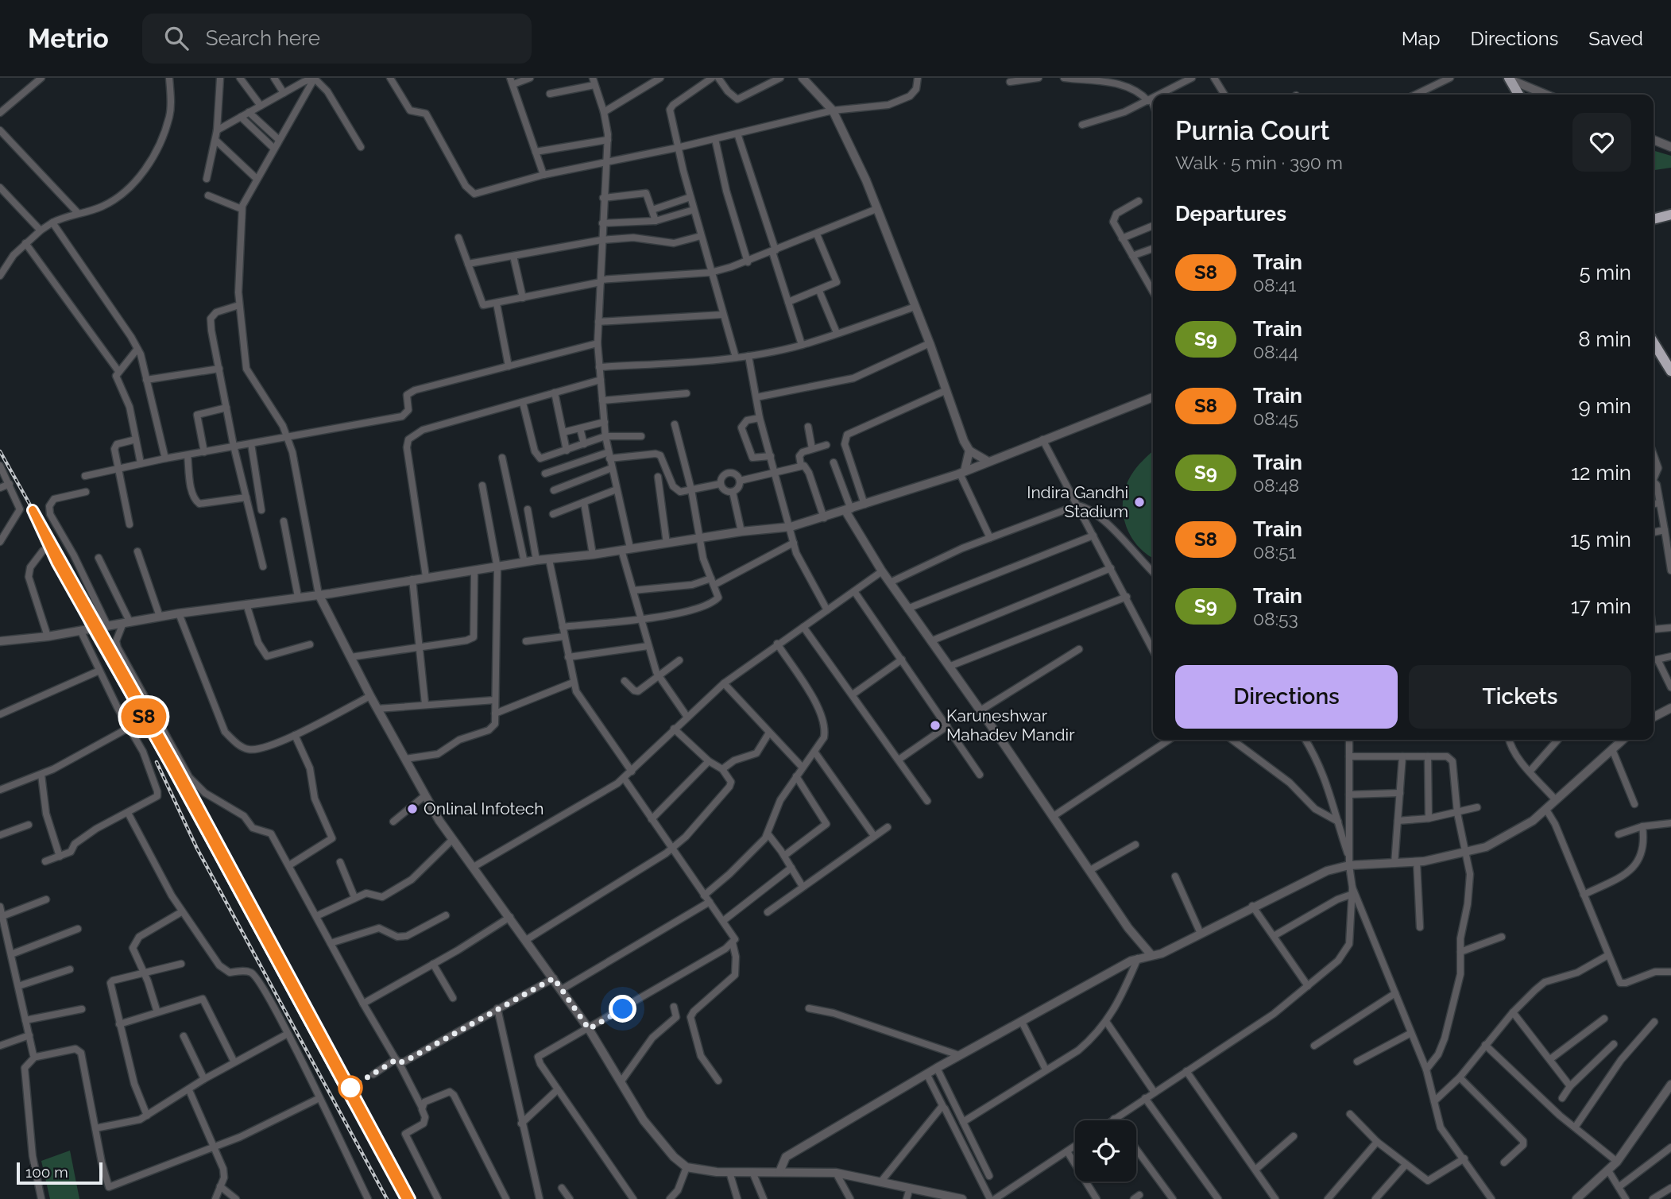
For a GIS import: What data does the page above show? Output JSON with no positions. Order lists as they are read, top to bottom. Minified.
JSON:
{"places":["Indira Gandhi Stadium","Karuneshwar Mahadev Mandir","Onlinal Infotech"],"scale_bar":"100 m","page":{"header":"Metrio","search":"Search here","nav":["Map","Directions","Saved"],"on_map":"S8","heading":[["Purnia Court","Walk · 5 min · 390 m"],"Departures"],"list":[{"mark":"S8","name":"Train","note":"08:41","value":"5 min"},{"mark":"S9","name":"Train","note":"08:44","value":"8 min"},{"mark":"S8","name":"Train","note":"08:45","value":"9 min"},{"mark":"S9","name":"Train","note":"08:48","value":"12 min"},{"mark":"S8","name":"Train","note":"08:51","value":"15 min"},{"mark":"S9","name":"Train","note":"08:53","value":"17 min"}],"buttons":["Directions","Tickets"],"scale":"100 m"}}
